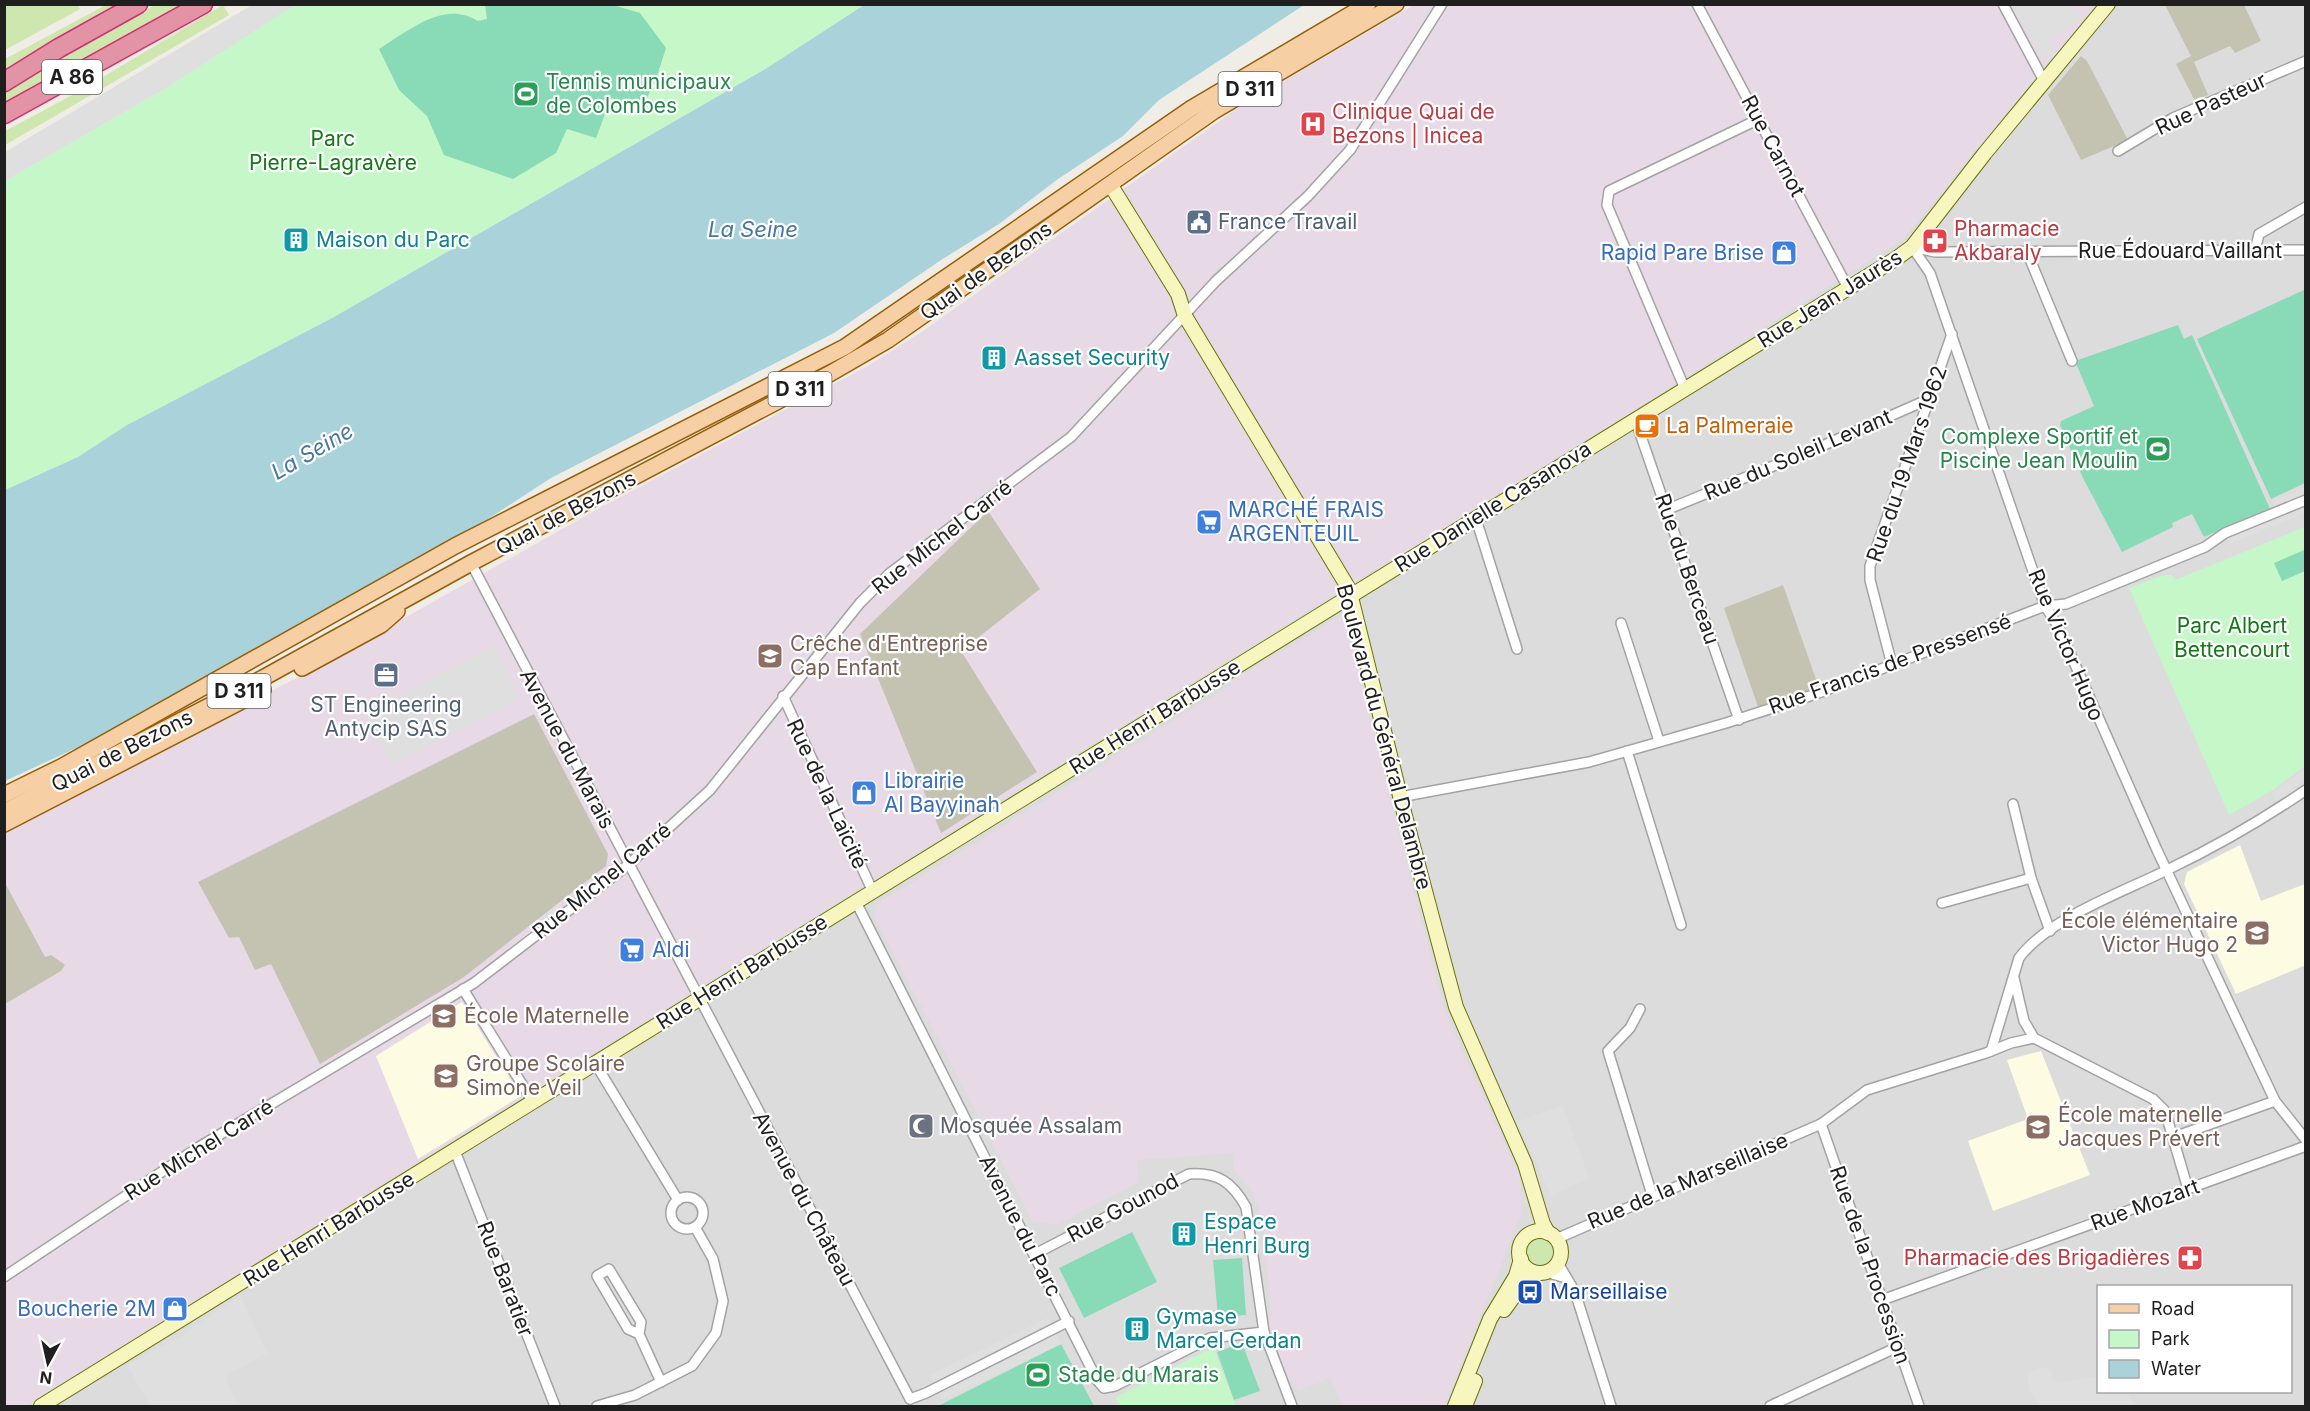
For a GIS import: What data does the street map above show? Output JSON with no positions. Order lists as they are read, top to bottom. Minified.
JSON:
{"streets":{"highway":["A 86"],"main road":["D 311","Quai de Bezons"],"street":["Rue Pasteur","Rue Carnot","Rue Édouard Vaillant","Rue Jean Jaurès","Rue du Soleil Levant","Rue du 19 Mars 1962","Rue Danielle Casanova","Rue Michel Carré","Rue du Berceau","Rue Victor Hugo","Rue Francis de Pressensé","Rue Henri Barbusse","Boulevard du Général Delambre","Avenue du Marais","Rue de la Laïcité","Rue de la Marseillaise","Avenue du Château","Rue Mozart","Rue Gounod","Avenue du Parc","Rue de la Procession","Rue Baratier"]},"crossings":[["D 311","Quai de Bezons"],["D 311","Boulevard du Général Delambre"],["Rue Carnot","Rue Jean Jaurès"],["Rue Édouard Vaillant","Rue Jean Jaurès"],["Rue Édouard Vaillant","Rue Victor Hugo"],["Quai de Bezons","Boulevard du Général Delambre"],["Quai de Bezons","Avenue du Marais"],["Rue Jean Jaurès","Rue Danielle Casanova"],["Rue Jean Jaurès","Rue du Berceau"],["Rue Jean Jaurès","Rue Victor Hugo"],["Rue du Soleil Levant","Rue du 19 Mars 1962"],["Rue du Soleil Levant","Rue du Berceau"],["Rue du 19 Mars 1962","Rue Victor Hugo"],["Rue du 19 Mars 1962","Rue Francis de Pressensé"],["Rue Danielle Casanova","Rue du Berceau"],["Rue Danielle Casanova","Rue Henri Barbusse"],["Rue Danielle Casanova","Boulevard du Général Delambre"],["Rue Michel Carré","Boulevard du Général Delambre"],["Rue Michel Carré","Avenue du Marais"],["Rue Michel Carré","Rue de la Laïcité"],["Rue du Berceau","Rue Francis de Pressensé"],["Rue Victor Hugo","Rue Francis de Pressensé"],["Rue Francis de Pressensé","Boulevard du Général Delambre"],["Rue Henri Barbusse","Boulevard du Général Delambre"],["Rue Henri Barbusse","Avenue du Marais"],["Rue Henri Barbusse","Rue de la Laïcité"],["Rue Henri Barbusse","Avenue du Château"],["Rue Henri Barbusse","Avenue du Parc"],["Rue Henri Barbusse","Rue Baratier"],["Boulevard du Général Delambre","Rue de la Marseillaise"],["Avenue du Marais","Avenue du Château"],["Rue de la Marseillaise","Rue de la Procession"],["Rue Mozart","Rue de la Procession"],["Rue Gounod","Avenue du Parc"]],"water":["La Seine"],"parks":["Parc Pierre-Lagravère","Parc Albert Bettencourt"],"places":{"sports":["Tennis municipaux de Colombes","Complexe Sportif et Piscine Jean Moulin","Stade du Marais"],"hospital":["Clinique Quai de Bezons | Inicea"],"public building":["France Travail"],"building":["Maison du Parc","Aasset Security","Espace Henri Burg","Gymase Marcel Cerdan"],"pharmacy":["Pharmacie Akbaraly","Pharmacie des Brigadières"],"shop":["Rapid Pare Brise","Librairie Al Bayyinah","Boucherie 2M"],"cafe":["La Palmeraie"],"supermarket":["MARCHÉ FRAIS ARGENTEUIL","Aldi"],"school or university":["Crêche d'Entreprise Cap Enfant","École élémentaire Victor Hugo 2","École Maternelle","Groupe Scolaire Simone Veil","École maternelle Jacques Prévert"],"office":["ST Engineering Antycip SAS"],"mosque":["Mosquée Assalam"],"bus stop":["Marseillaise"]},"legend":["Road","Park","Water"],"north":"bottom"}
